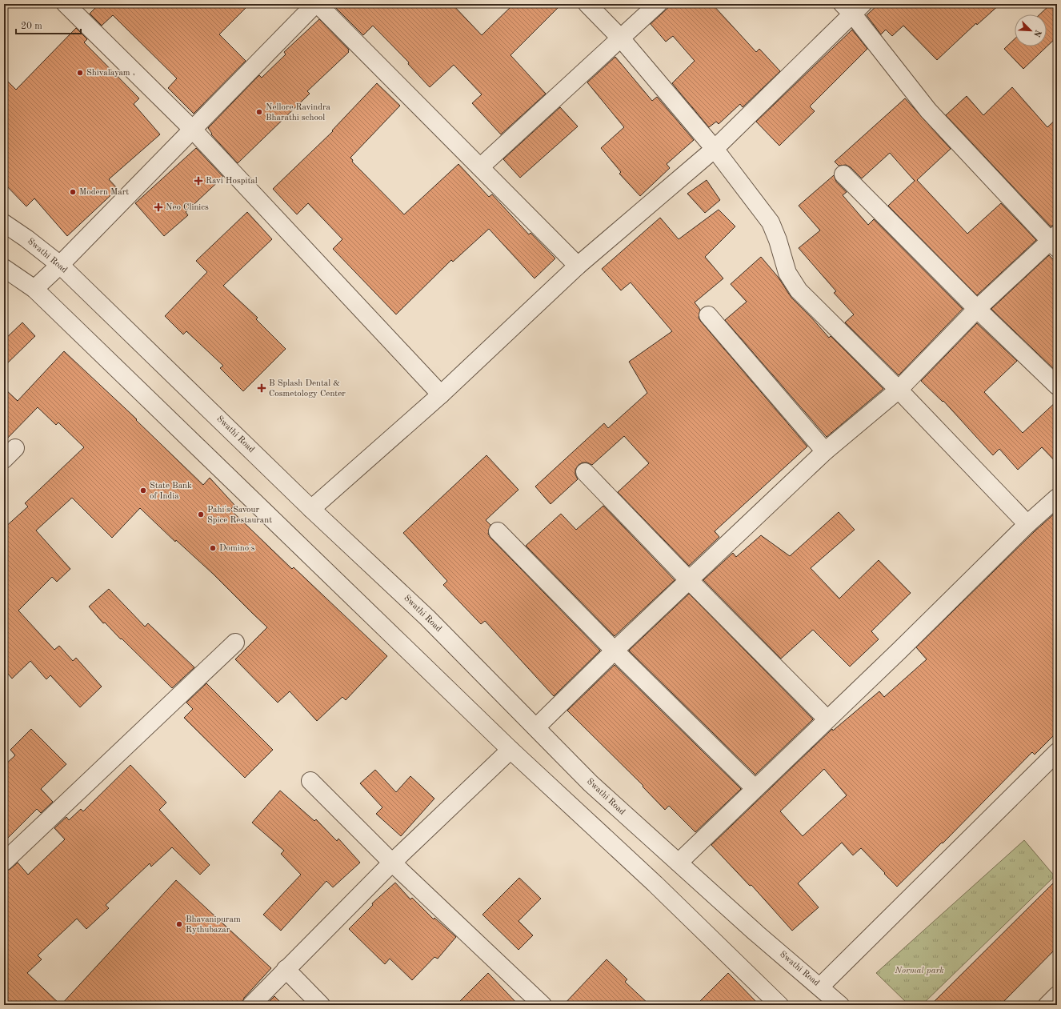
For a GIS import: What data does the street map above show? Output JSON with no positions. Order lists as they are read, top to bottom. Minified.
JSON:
{"streets":{"street":["Swathi Road"]},"parks":["Normal park"],"places":{"other":["Shivalayam ,","Nellore Ravindra Bharathi school","Modern Mart","State Bank of India","Pahi's Savour Spice Restaurant","Domino's","Bhavanipuram Rythubazar"],"health":["Ravi Hospital","Neo Clinics","B Splash Dental & Cosmetology Center"]},"scale_bar":"20 m","north":"bottom right"}
